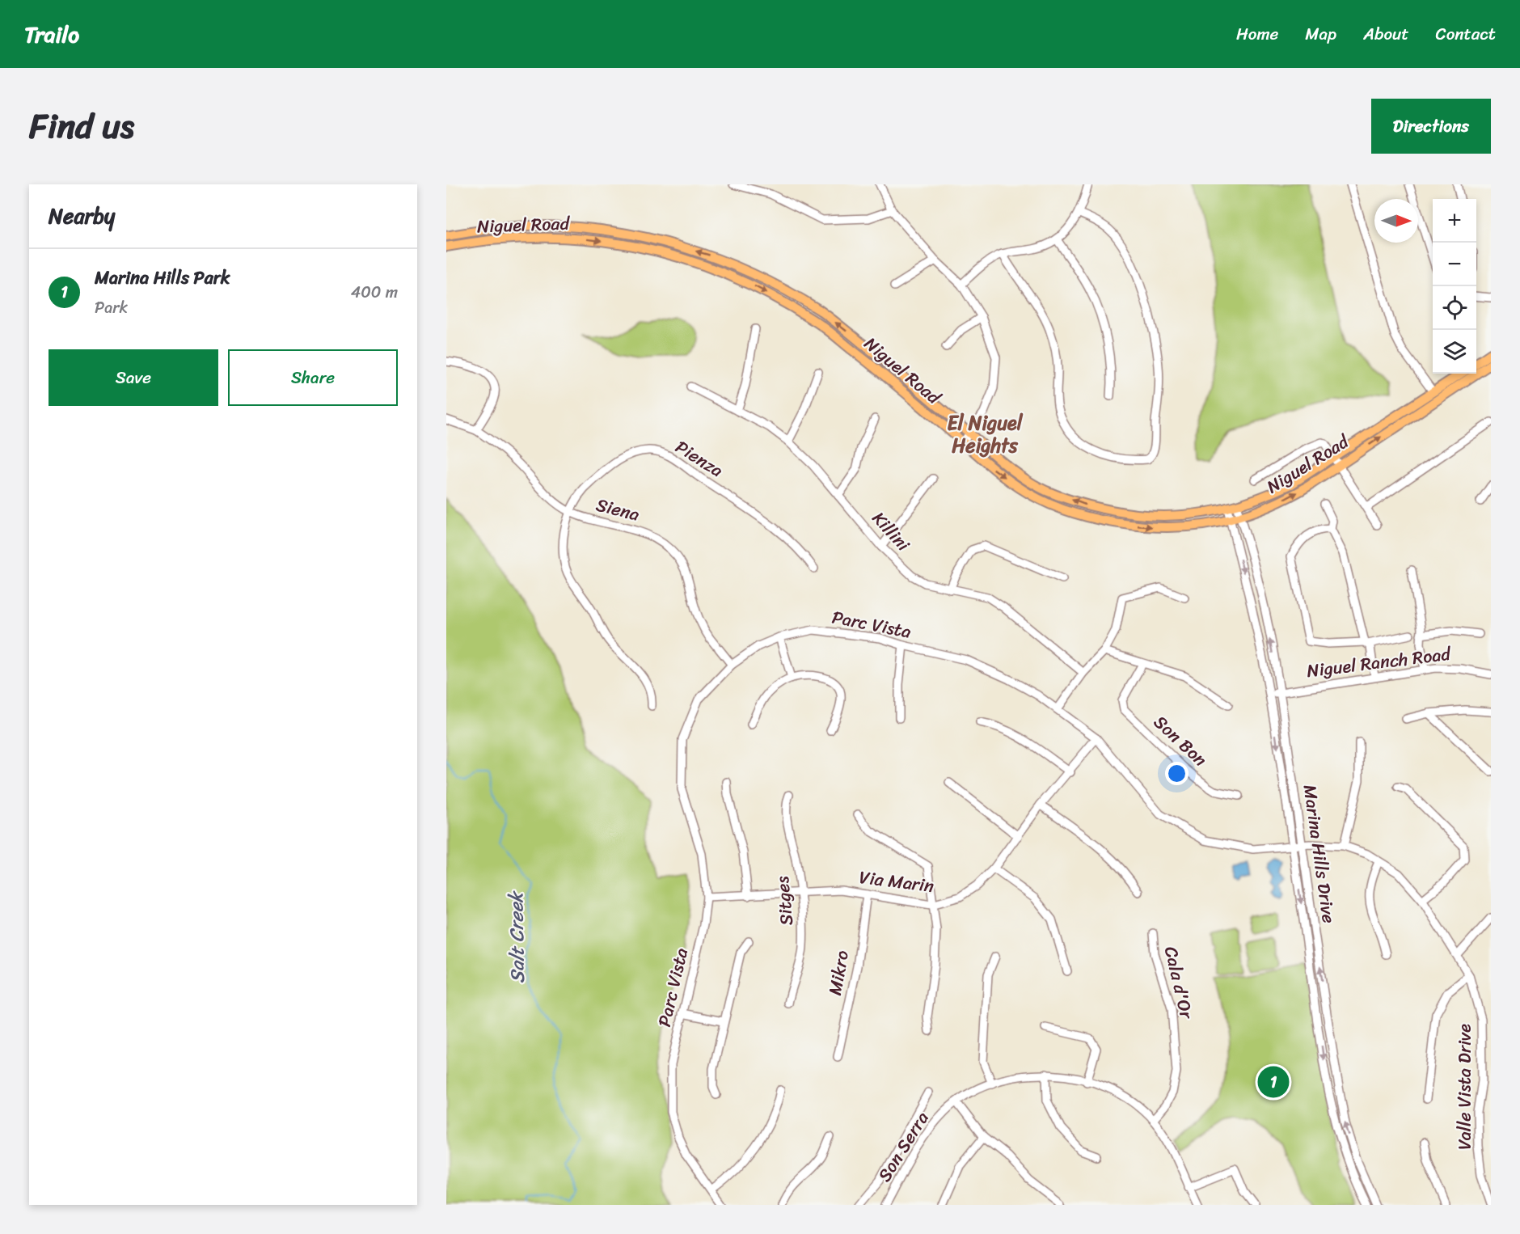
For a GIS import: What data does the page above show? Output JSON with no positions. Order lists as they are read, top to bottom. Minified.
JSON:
{"streets":{"main road":["Niguel Road"],"street":["Pienza","Siena","Killini","Parc Vista","Niguel Ranch Road","Son Bon","Marina Hills Drive","Via Marin","Sitges","Mikro","Cala d'Or","Valle Vista Drive","Son Serra"]},"crossings":[["Niguel Road","Marina Hills Drive"],["Pienza","Siena"],["Siena","Parc Vista"],["Parc Vista","Marina Hills Drive"],["Parc Vista","Via Marin"],["Parc Vista","Valle Vista Drive"],["Niguel Ranch Road","Marina Hills Drive"],["Marina Hills Drive","Valle Vista Drive"],["Via Marin","Sitges"],["Via Marin","Mikro"],["Cala d'Or","Son Serra"]],"districts":["El Niguel Heights"],"water":["Salt Creek"],"north":"right","page":{"header":"Trailo","nav":["Home","Map","About","Contact"],"title":"Find us","buttons":["Directions",["Save","Share"]],"heading":"Nearby","map_buttons":["+","−"],"list":[{"mark":"1","name":"Marina Hills Park","note":"Park","value":"400 m"}],"pins":"1"}}
